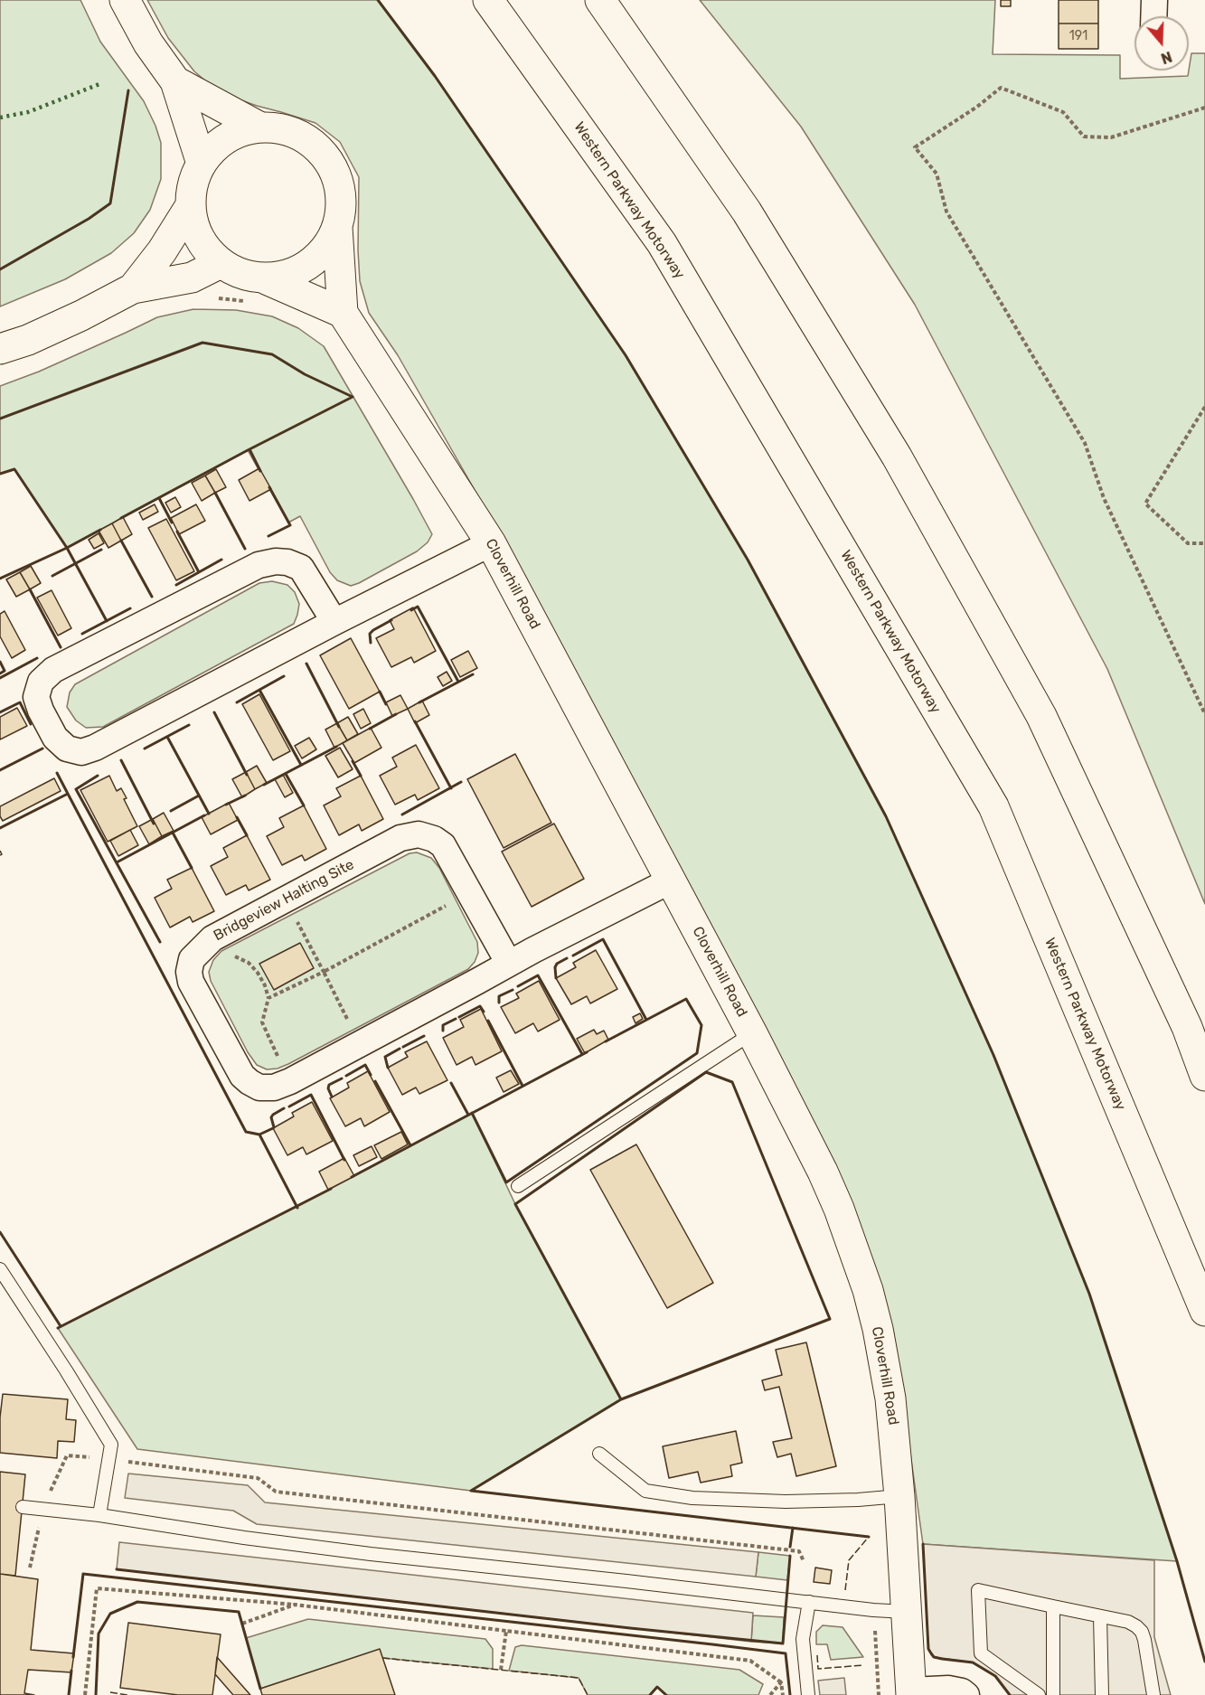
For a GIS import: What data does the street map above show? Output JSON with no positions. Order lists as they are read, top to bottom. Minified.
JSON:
{"streets":{"main road":["Western Parkway Motorway","Cloverhill Road"],"street":["Bridgeview Halting Site"]},"crossings":[["Cloverhill Road","Bridgeview Halting Site"]],"house_numbers":["191"],"north":"bottom"}
